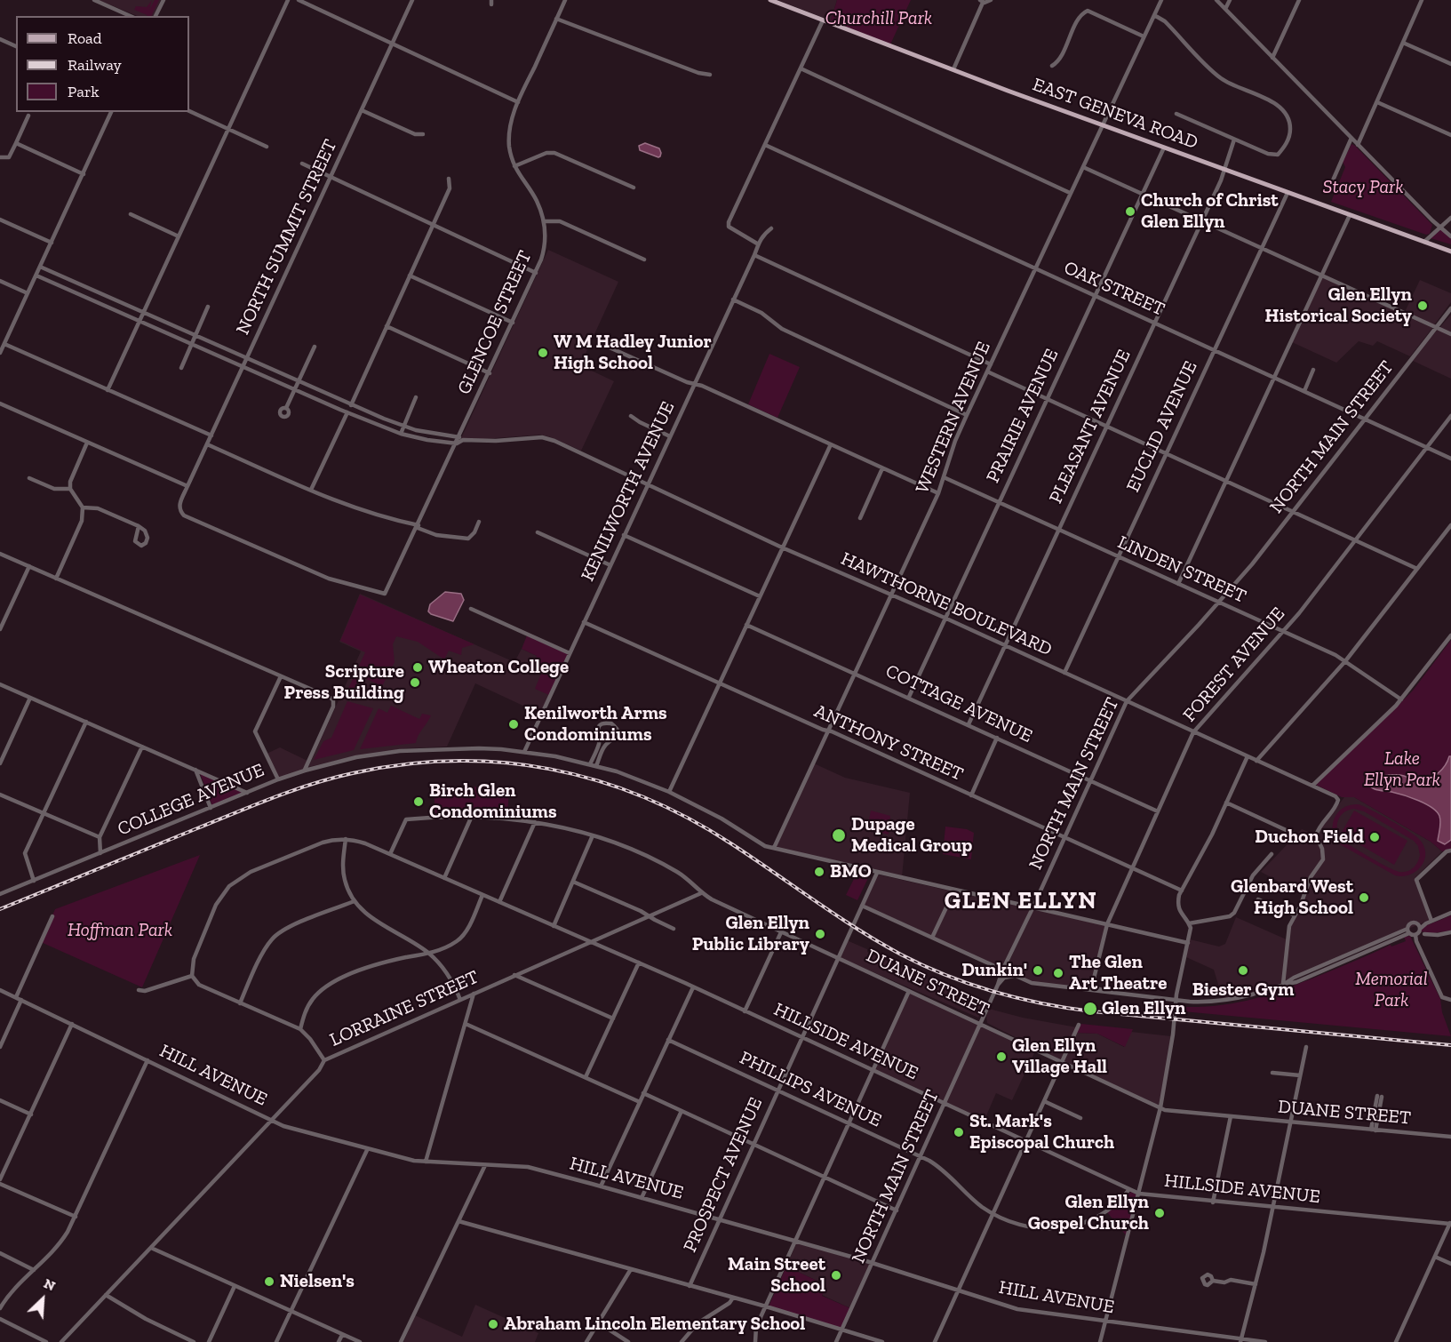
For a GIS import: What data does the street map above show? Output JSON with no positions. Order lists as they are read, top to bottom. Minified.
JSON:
{"streets":{"main road":["EAST GENEVA ROAD"],"street":["NORTH SUMMIT STREET","OAK STREET","GLENCOE STREET","PRAIRIE AVENUE","WESTERN AVENUE","PLEASANT AVENUE","EUCLID AVENUE","NORTH MAIN STREET","KENILWORTH AVENUE","LINDEN STREET","HAWTHORNE BOULEVARD","FOREST AVENUE","COTTAGE AVENUE","ANTHONY STREET","COLLEGE AVENUE","DUANE STREET","LORRAINE STREET","HILLSIDE AVENUE","HILL AVENUE","PHILLIPS AVENUE","PROSPECT AVENUE"]},"crossings":[["EAST GENEVA ROAD","PRAIRIE AVENUE"],["EAST GENEVA ROAD","WESTERN AVENUE"],["EAST GENEVA ROAD","PLEASANT AVENUE"],["EAST GENEVA ROAD","EUCLID AVENUE"],["NORTH SUMMIT STREET","GLENCOE STREET"],["OAK STREET","PRAIRIE AVENUE"],["OAK STREET","WESTERN AVENUE"],["OAK STREET","PLEASANT AVENUE"],["OAK STREET","EUCLID AVENUE"],["OAK STREET","NORTH MAIN STREET"],["OAK STREET","FOREST AVENUE"],["GLENCOE STREET","HAWTHORNE BOULEVARD"],["PRAIRIE AVENUE","LINDEN STREET"],["PRAIRIE AVENUE","HAWTHORNE BOULEVARD"],["PRAIRIE AVENUE","COTTAGE AVENUE"],["WESTERN AVENUE","LINDEN STREET"],["WESTERN AVENUE","HAWTHORNE BOULEVARD"],["WESTERN AVENUE","COTTAGE AVENUE"],["WESTERN AVENUE","ANTHONY STREET"],["WESTERN AVENUE","COLLEGE AVENUE"],["PLEASANT AVENUE","LINDEN STREET"],["PLEASANT AVENUE","HAWTHORNE BOULEVARD"],["PLEASANT AVENUE","COTTAGE AVENUE"],["EUCLID AVENUE","LINDEN STREET"],["EUCLID AVENUE","HAWTHORNE BOULEVARD"],["NORTH MAIN STREET","LINDEN STREET"],["NORTH MAIN STREET","HAWTHORNE BOULEVARD"],["NORTH MAIN STREET","COTTAGE AVENUE"],["NORTH MAIN STREET","ANTHONY STREET"],["NORTH MAIN STREET","COLLEGE AVENUE"],["NORTH MAIN STREET","DUANE STREET"],["NORTH MAIN STREET","HILLSIDE AVENUE"],["NORTH MAIN STREET","HILL AVENUE"],["NORTH MAIN STREET","PHILLIPS AVENUE"],["KENILWORTH AVENUE","HAWTHORNE BOULEVARD"],["KENILWORTH AVENUE","ANTHONY STREET"],["KENILWORTH AVENUE","COLLEGE AVENUE"],["LINDEN STREET","FOREST AVENUE"],["HAWTHORNE BOULEVARD","FOREST AVENUE"],["FOREST AVENUE","COTTAGE AVENUE"],["FOREST AVENUE","ANTHONY STREET"],["FOREST AVENUE","COLLEGE AVENUE"],["COLLEGE AVENUE","PROSPECT AVENUE"],["DUANE STREET","LORRAINE STREET"],["DUANE STREET","HILLSIDE AVENUE"],["DUANE STREET","PROSPECT AVENUE"],["LORRAINE STREET","HILLSIDE AVENUE"],["LORRAINE STREET","HILL AVENUE"],["HILLSIDE AVENUE","PHILLIPS AVENUE"],["HILLSIDE AVENUE","PROSPECT AVENUE"],["HILL AVENUE","PROSPECT AVENUE"],["PHILLIPS AVENUE","PROSPECT AVENUE"]],"districts":["GLEN ELLYN"],"parks":["Churchill Park","Stacy Park","Lake Ellyn Park","Hoffman Park","Memorial Park"],"places":["Church of Christ Glen Ellyn","Glen Ellyn Historical Society","W M Hadley Junior High School","Wheaton College","Scripture Press Building","Kenilworth Arms Condominiums","Birch Glen Condominiums","Dupage Medical Group","Duchon Field","BMO","Glenbard West High School","Glen Ellyn Public Library","Dunkin'","Biester Gym","The Glen Art Theatre","Glen Ellyn","Glen Ellyn Village Hall","St. Mark's Episcopal Church","Glen Ellyn Gospel Church","Main Street School","Nielsen's","Abraham Lincoln Elementary School"],"legend":["Road","Railway","Park"],"north":"top right"}
